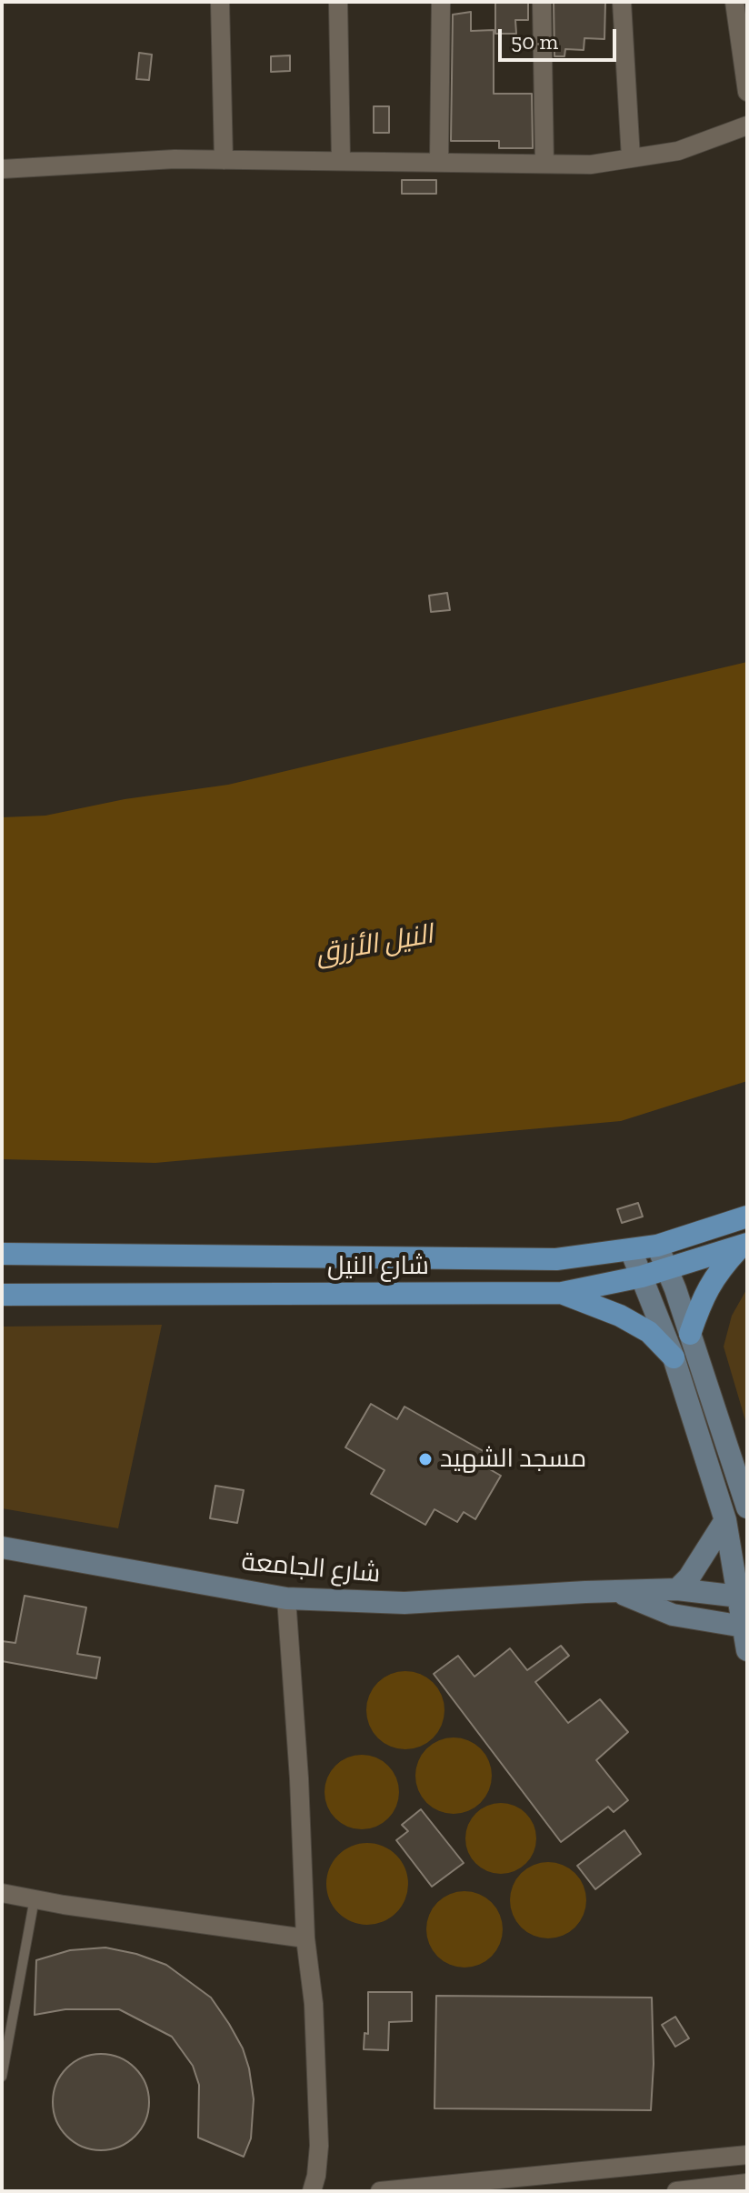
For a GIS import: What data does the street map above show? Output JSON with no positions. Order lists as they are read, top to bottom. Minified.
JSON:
{"streets":{"main road":["شارع النيل","شارع الجامعة"]},"water":["النيل الأزرق"],"places":["مسجد الشهيد"],"scale_bar":"50 m"}
